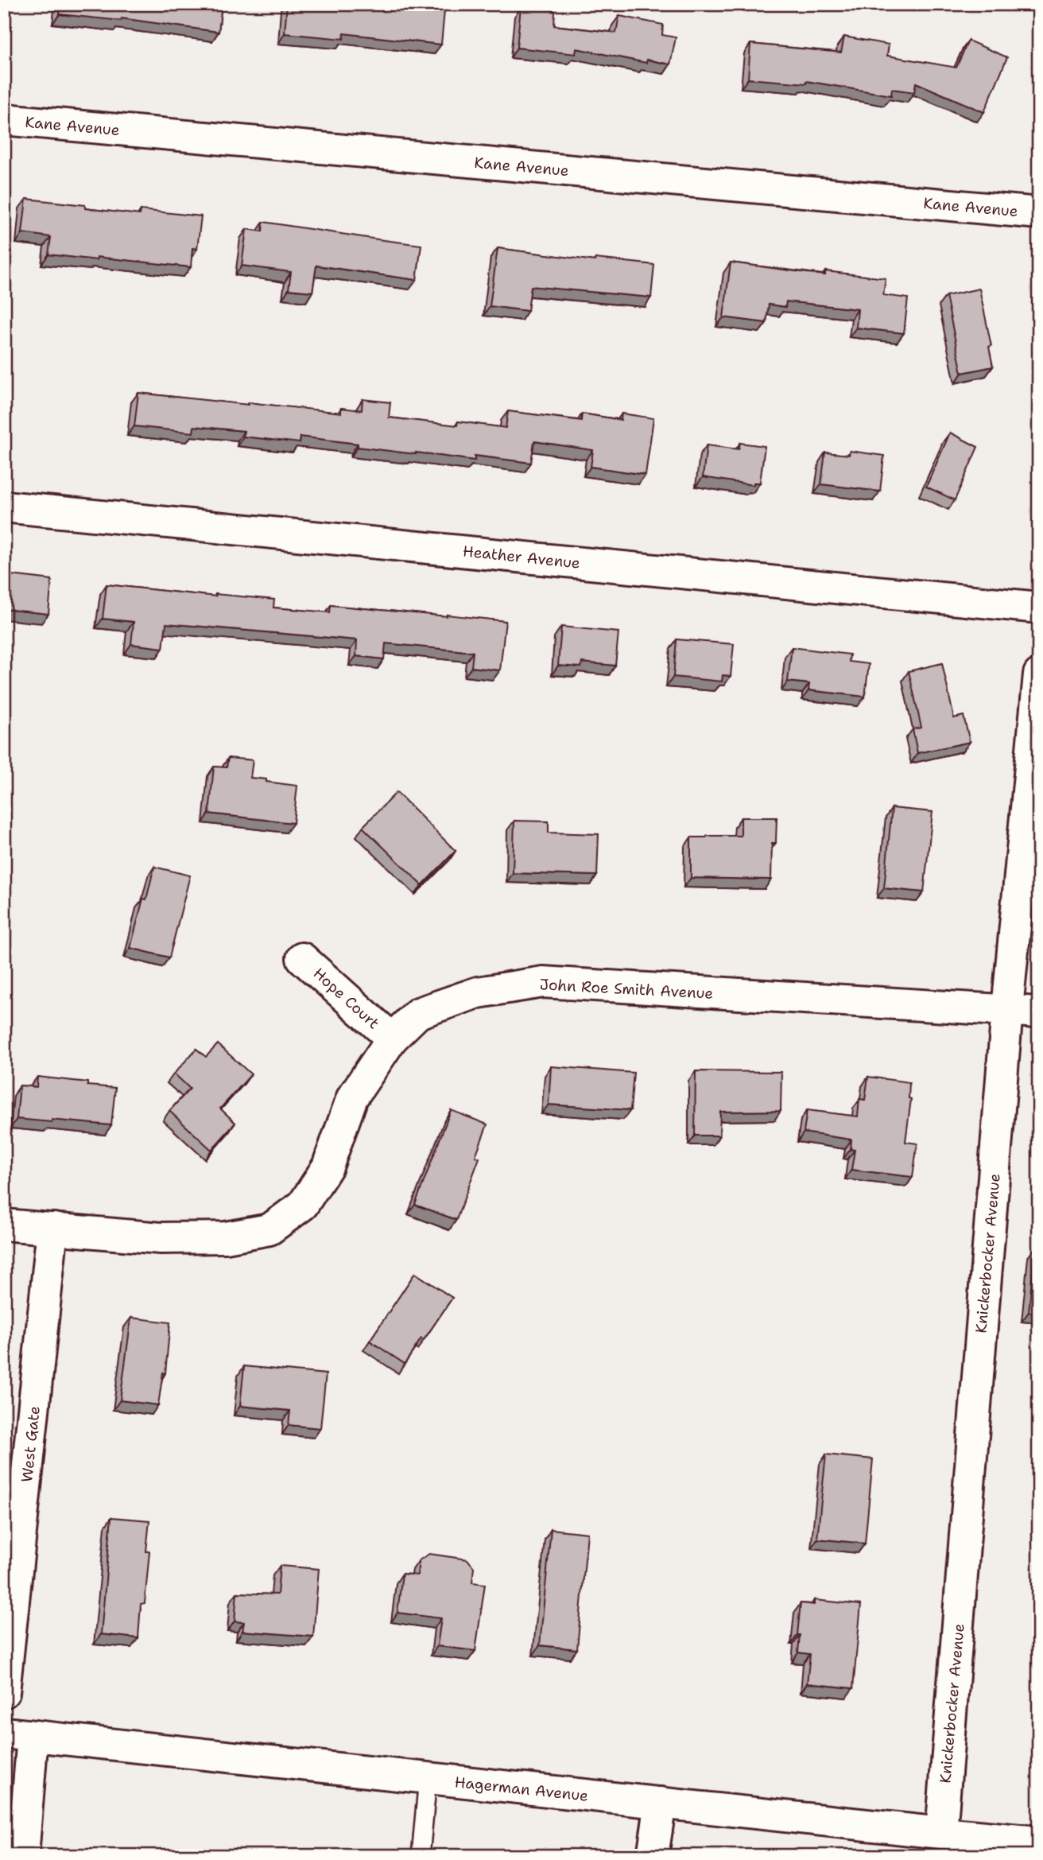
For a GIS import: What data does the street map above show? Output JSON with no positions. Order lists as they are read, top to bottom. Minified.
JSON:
{"streets":{"street":["Kane Avenue","Heather Avenue","John Roe Smith Avenue","Hope Court","Knickerbocker Avenue","West Gate","Hagerman Avenue"]},"crossings":[["John Roe Smith Avenue","Hope Court"],["John Roe Smith Avenue","Knickerbocker Avenue"],["John Roe Smith Avenue","West Gate"],["Knickerbocker Avenue","Hagerman Avenue"]]}
